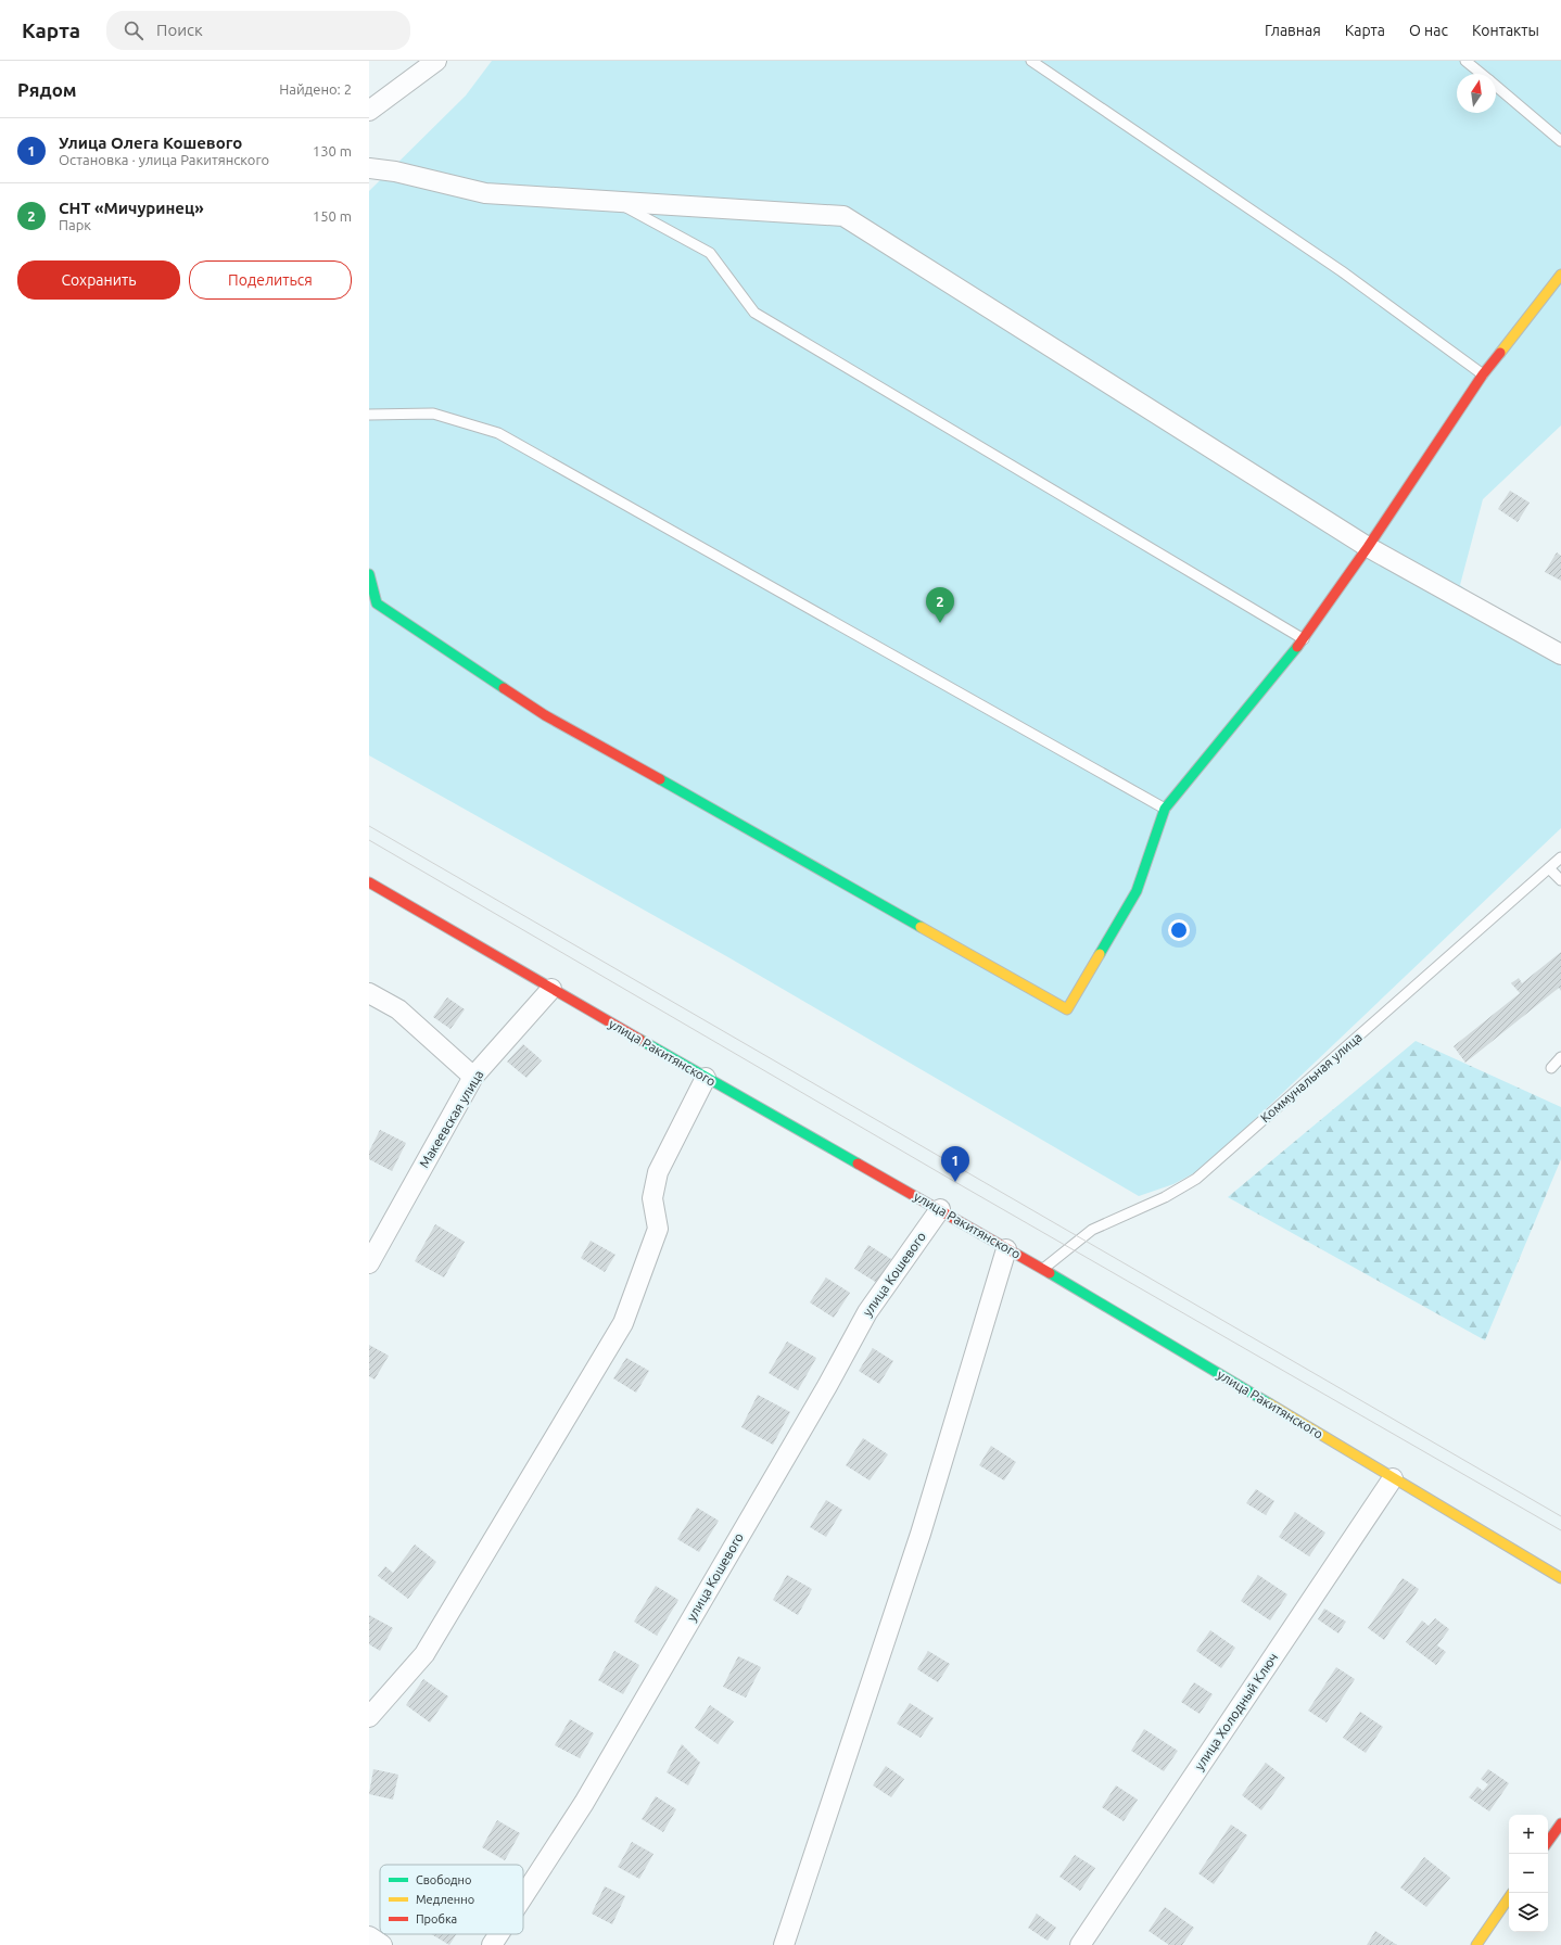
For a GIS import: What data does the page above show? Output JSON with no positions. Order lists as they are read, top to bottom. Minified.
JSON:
{"streets":{"street":["улица Ракитянского","Макеевская улица","улица Кошевого","улица Холодный Ключ"],"lane":["Коммунальная улица"]},"crossings":[["улица Ракитянского","Коммунальная улица"],["улица Ракитянского","Макеевская улица"],["улица Ракитянского","улица Кошевого"],["улица Ракитянского","улица Холодный Ключ"]],"legend":["Свободно","Медленно","Пробка"],"north":"top","page":{"header":"Карта","search":"Поиск","nav":["Главная","Карта","О нас","Контакты"],"heading":["Рядом","Найдено: 2"],"list":[{"mark":"1","name":"Улица Олега Кошевого","note":"Остановка · улица Ракитянского","value":"130 m"},{"mark":"2","name":"СНТ «Мичуринец»","note":"Парк","value":"150 m"}],"buttons":["Сохранить","Поделиться"],"pins":["2","1"],"map_buttons":["+","−"]}}
